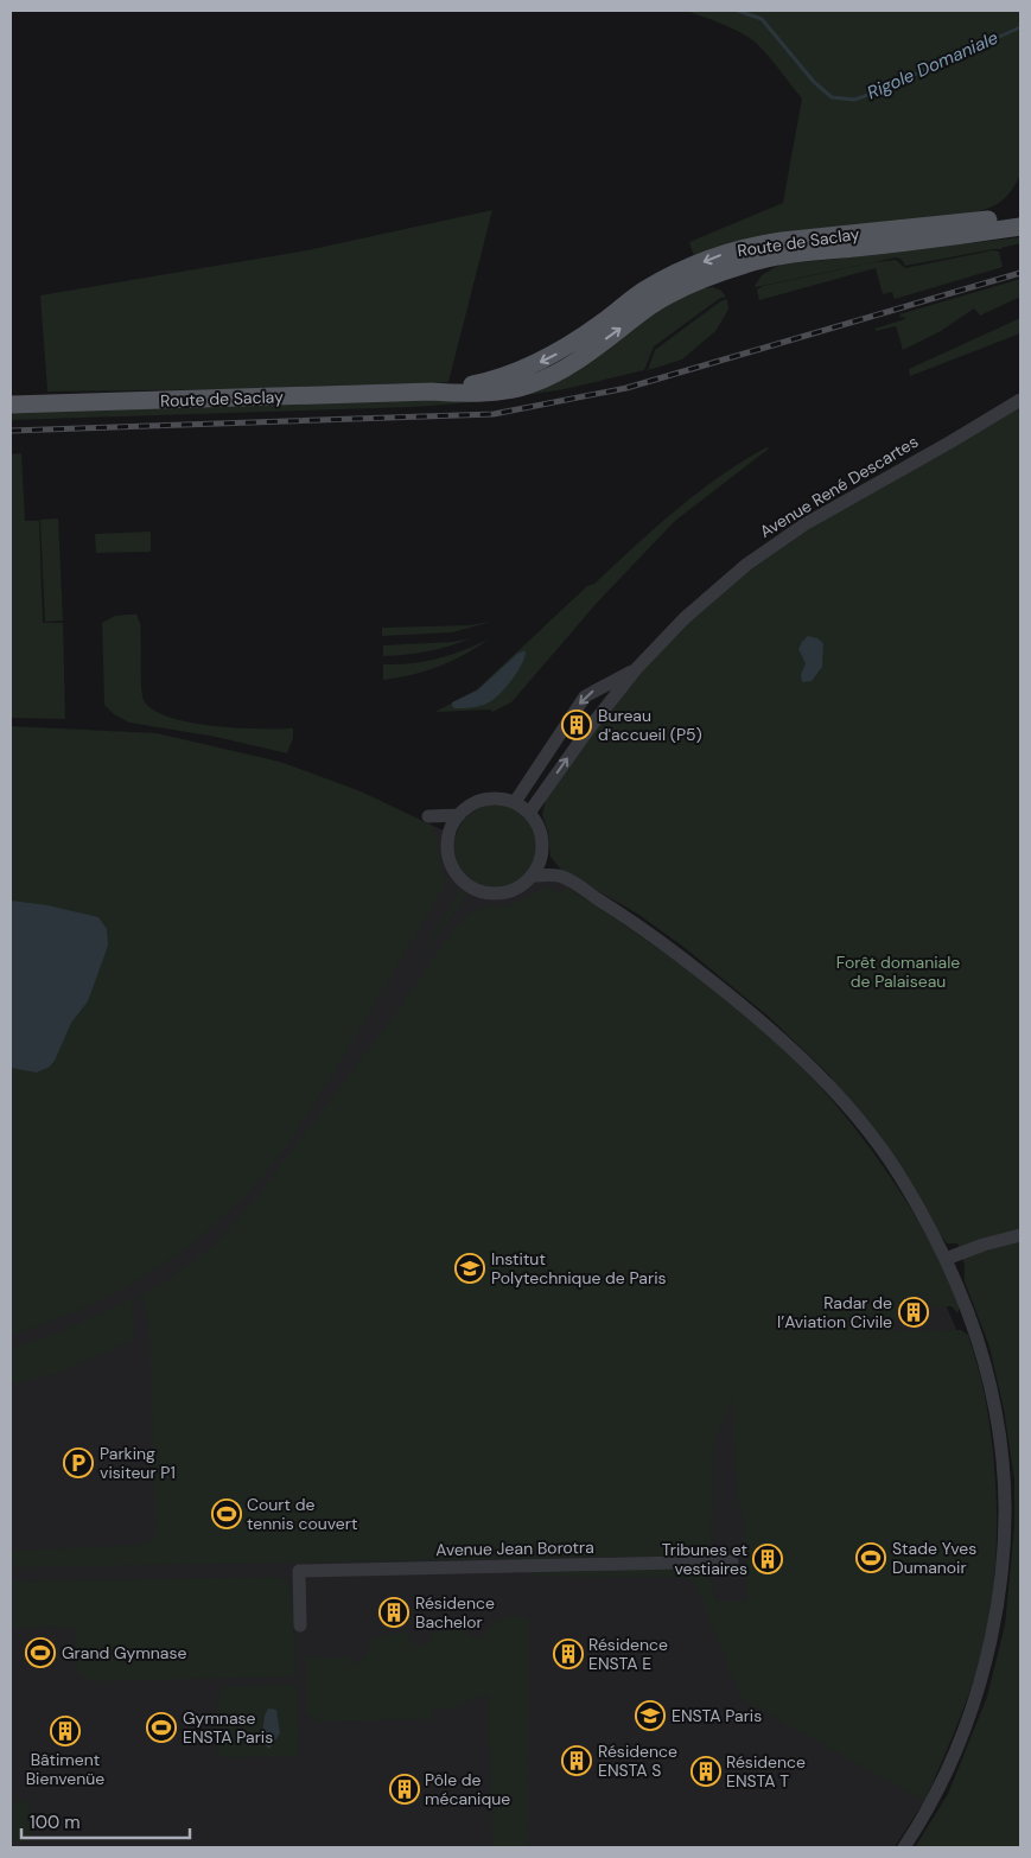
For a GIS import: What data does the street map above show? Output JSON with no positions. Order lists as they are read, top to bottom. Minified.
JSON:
{"streets":{"main road":["Route de Saclay"],"street":["Avenue René Descartes","Avenue Jean Borotra"]},"water":["Rigole Domaniale"],"parks":["Forêt domaniale de Palaiseau"],"places":{"building":["Bureau d'accueil (P5)","Radar de l’Aviation Civile","Tribunes et vestiaires","Résidence Bachelor","Résidence ENSTA E","Bâtiment Bienvenüe","Résidence ENSTA S","Résidence ENSTA T","Pôle de mécanique"],"school or university":["Institut Polytechnique de Paris","ENSTA Paris"],"parking":["Parking visiteur P1"],"sports":["Court de tennis couvert","Stade Yves Dumanoir","Grand Gymnase","Gymnase ENSTA Paris"]},"scale_bar":"100 m"}
